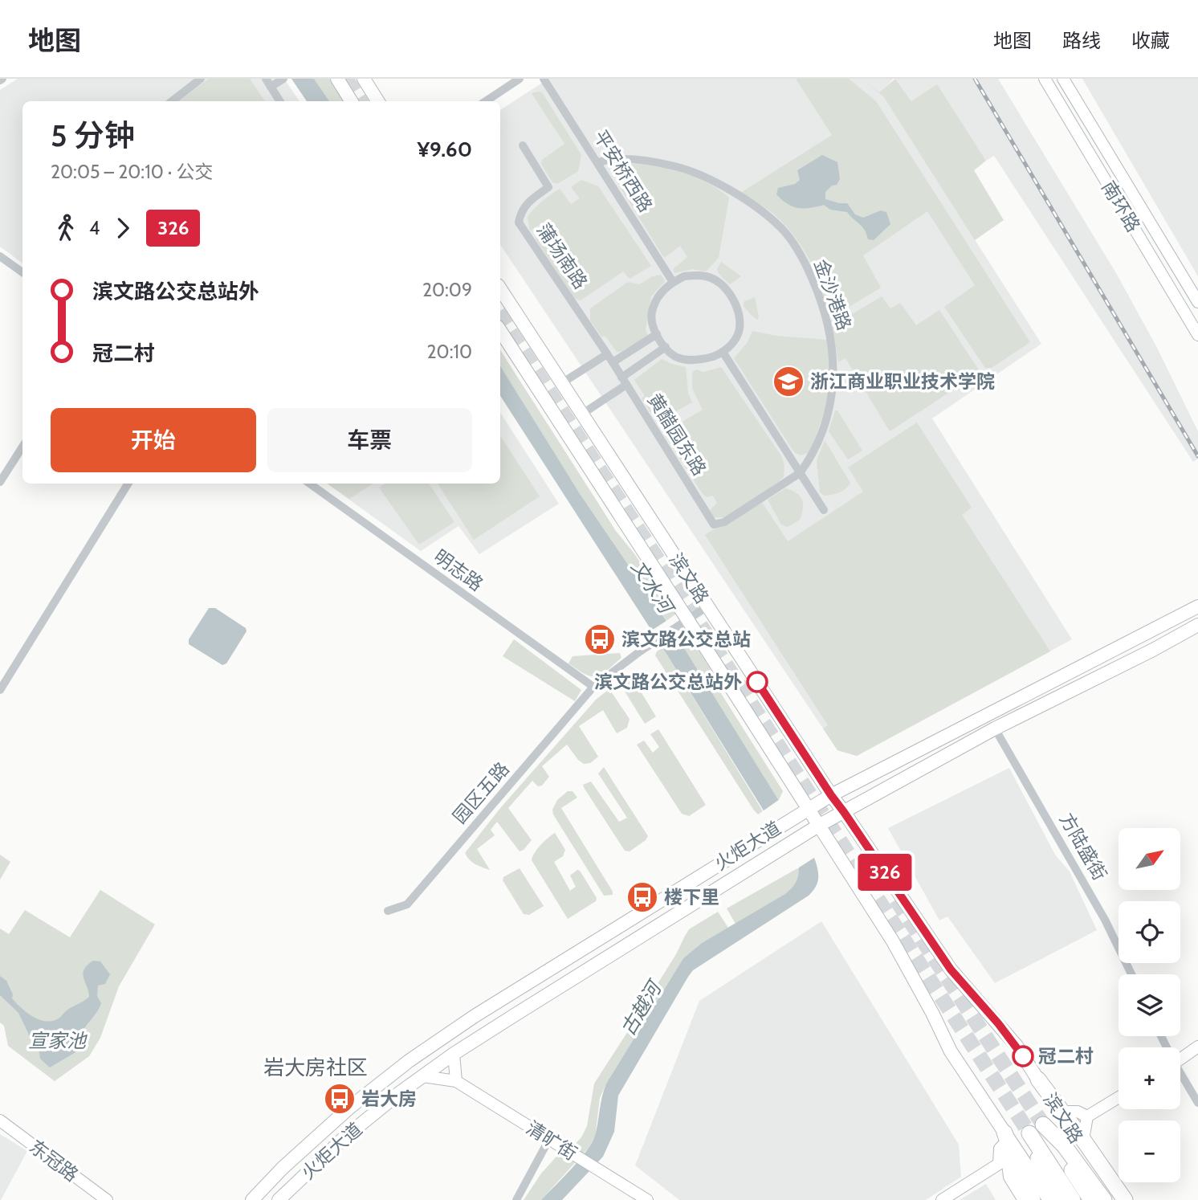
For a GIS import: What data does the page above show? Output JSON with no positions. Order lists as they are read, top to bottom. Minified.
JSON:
{"streets":{"main road":["南环路","滨文路","火炬大道","清旷街","东冠路"],"street":["平安桥西路","蒲场南路","金沙港路","黄醋园东路","明志路","园区五路","方陆盛街"]},"crossings":[["平安桥西路","金沙港路"],["蒲场南路","黄醋园东路"],["金沙港路","黄醋园东路"],["明志路","园区五路"],["滨文路","园区五路"],["滨文路","火炬大道"],["火炬大道","方陆盛街"],["火炬大道","清旷街"]],"districts":["岩大房社区"],"water":["文水河","古越河","宣家池"],"places":{"school or university":["浙江商业职业技术学院"],"bus stop":["滨文路公交总站","楼下里","岩大房"],"other":["滨文路公交总站外","冠二村"]},"lines":["bus line 326"],"north":"top right","page":{"header":"地图","nav":["地图","路线","收藏"],"on_map":"326","heading":["5 分钟","20:05 – 20:10 · 公交","¥9.60"],"legs":["4","326"],"list":[{"name":"滨文路公交总站外","value":"20:09"},{"name":"冠二村","value":"20:10"}],"buttons":["开始","车票"],"map_buttons":["+","−"]}}
